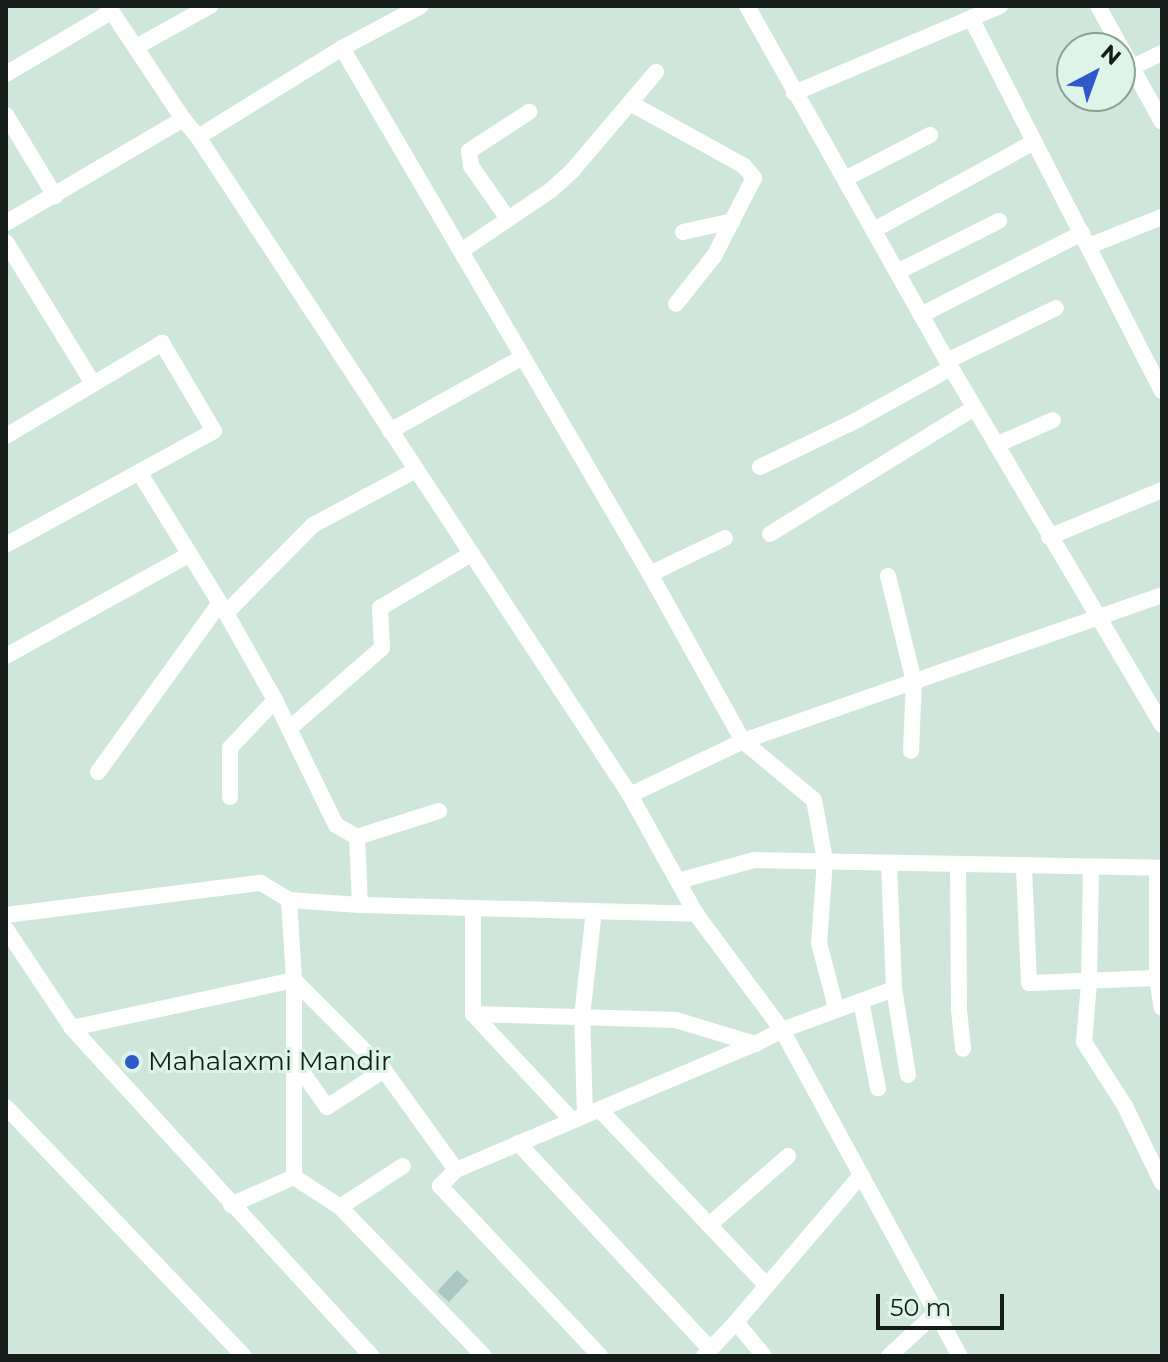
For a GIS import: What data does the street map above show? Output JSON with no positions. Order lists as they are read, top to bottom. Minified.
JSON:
{"places":["Mahalaxmi Mandir"],"scale_bar":"50 m","north":"top right"}
